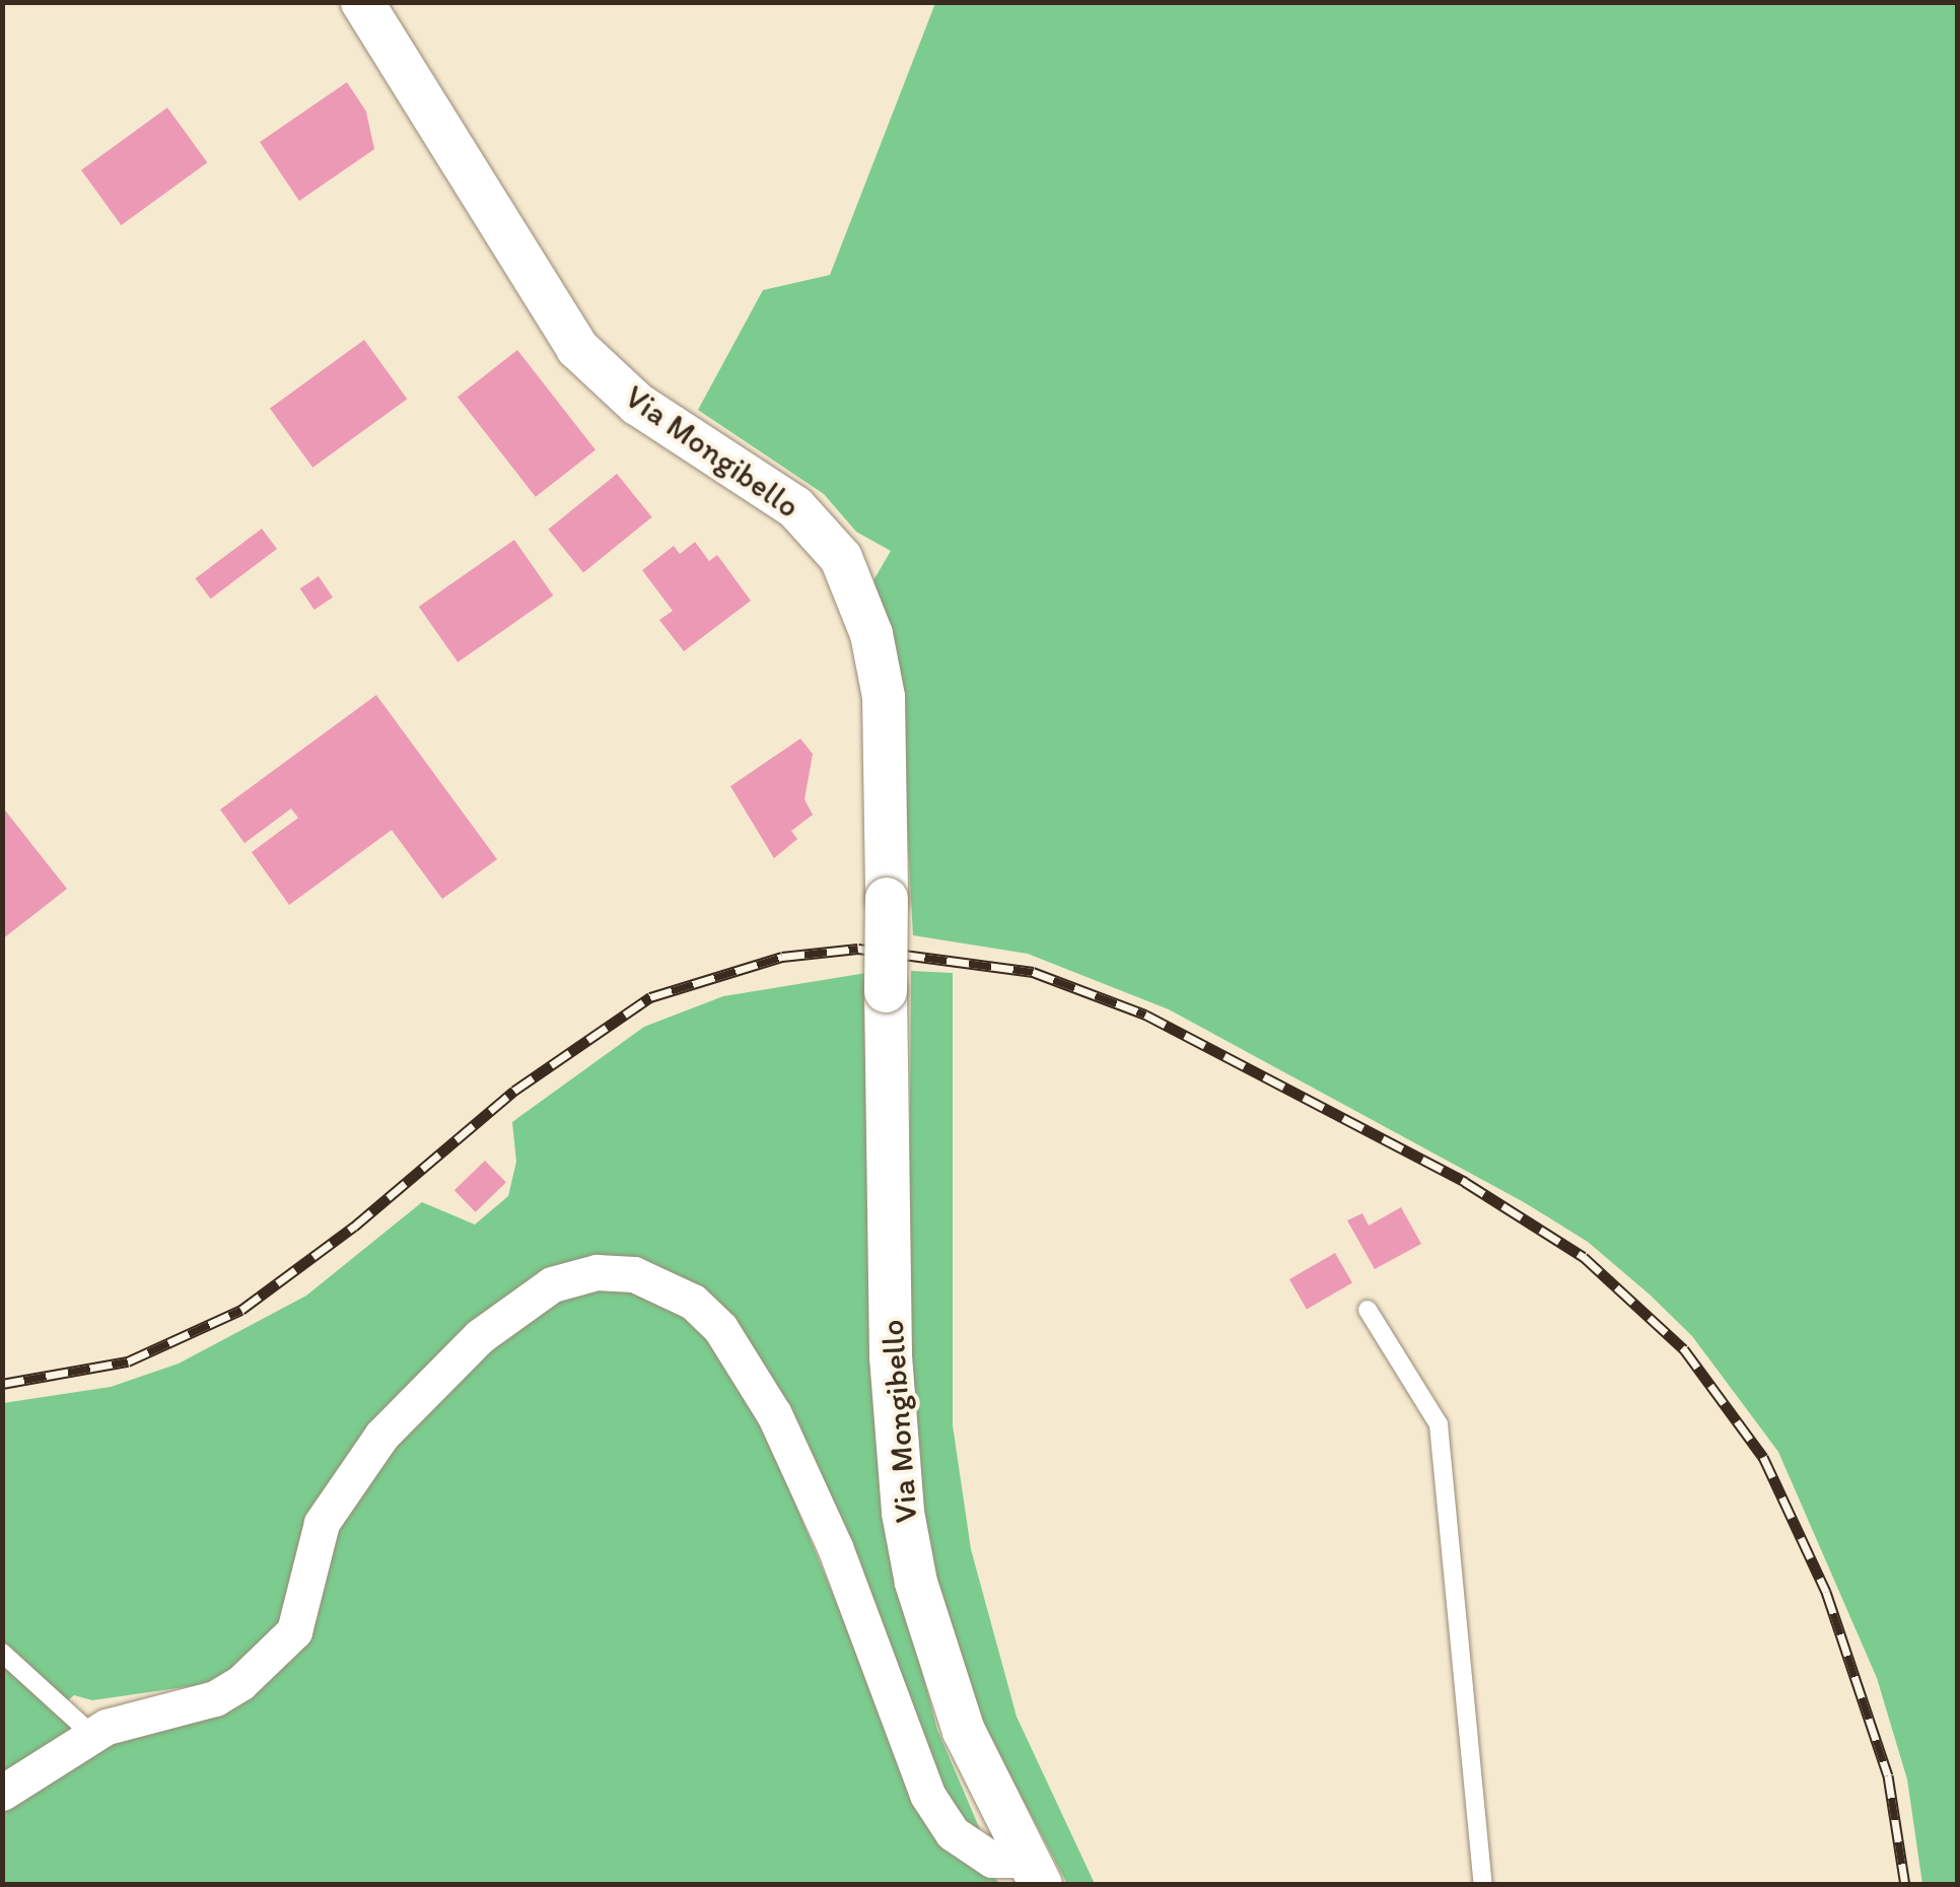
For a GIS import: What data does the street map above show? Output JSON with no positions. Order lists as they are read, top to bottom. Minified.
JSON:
{"streets":{"street":["Via Mongibello"]}}
